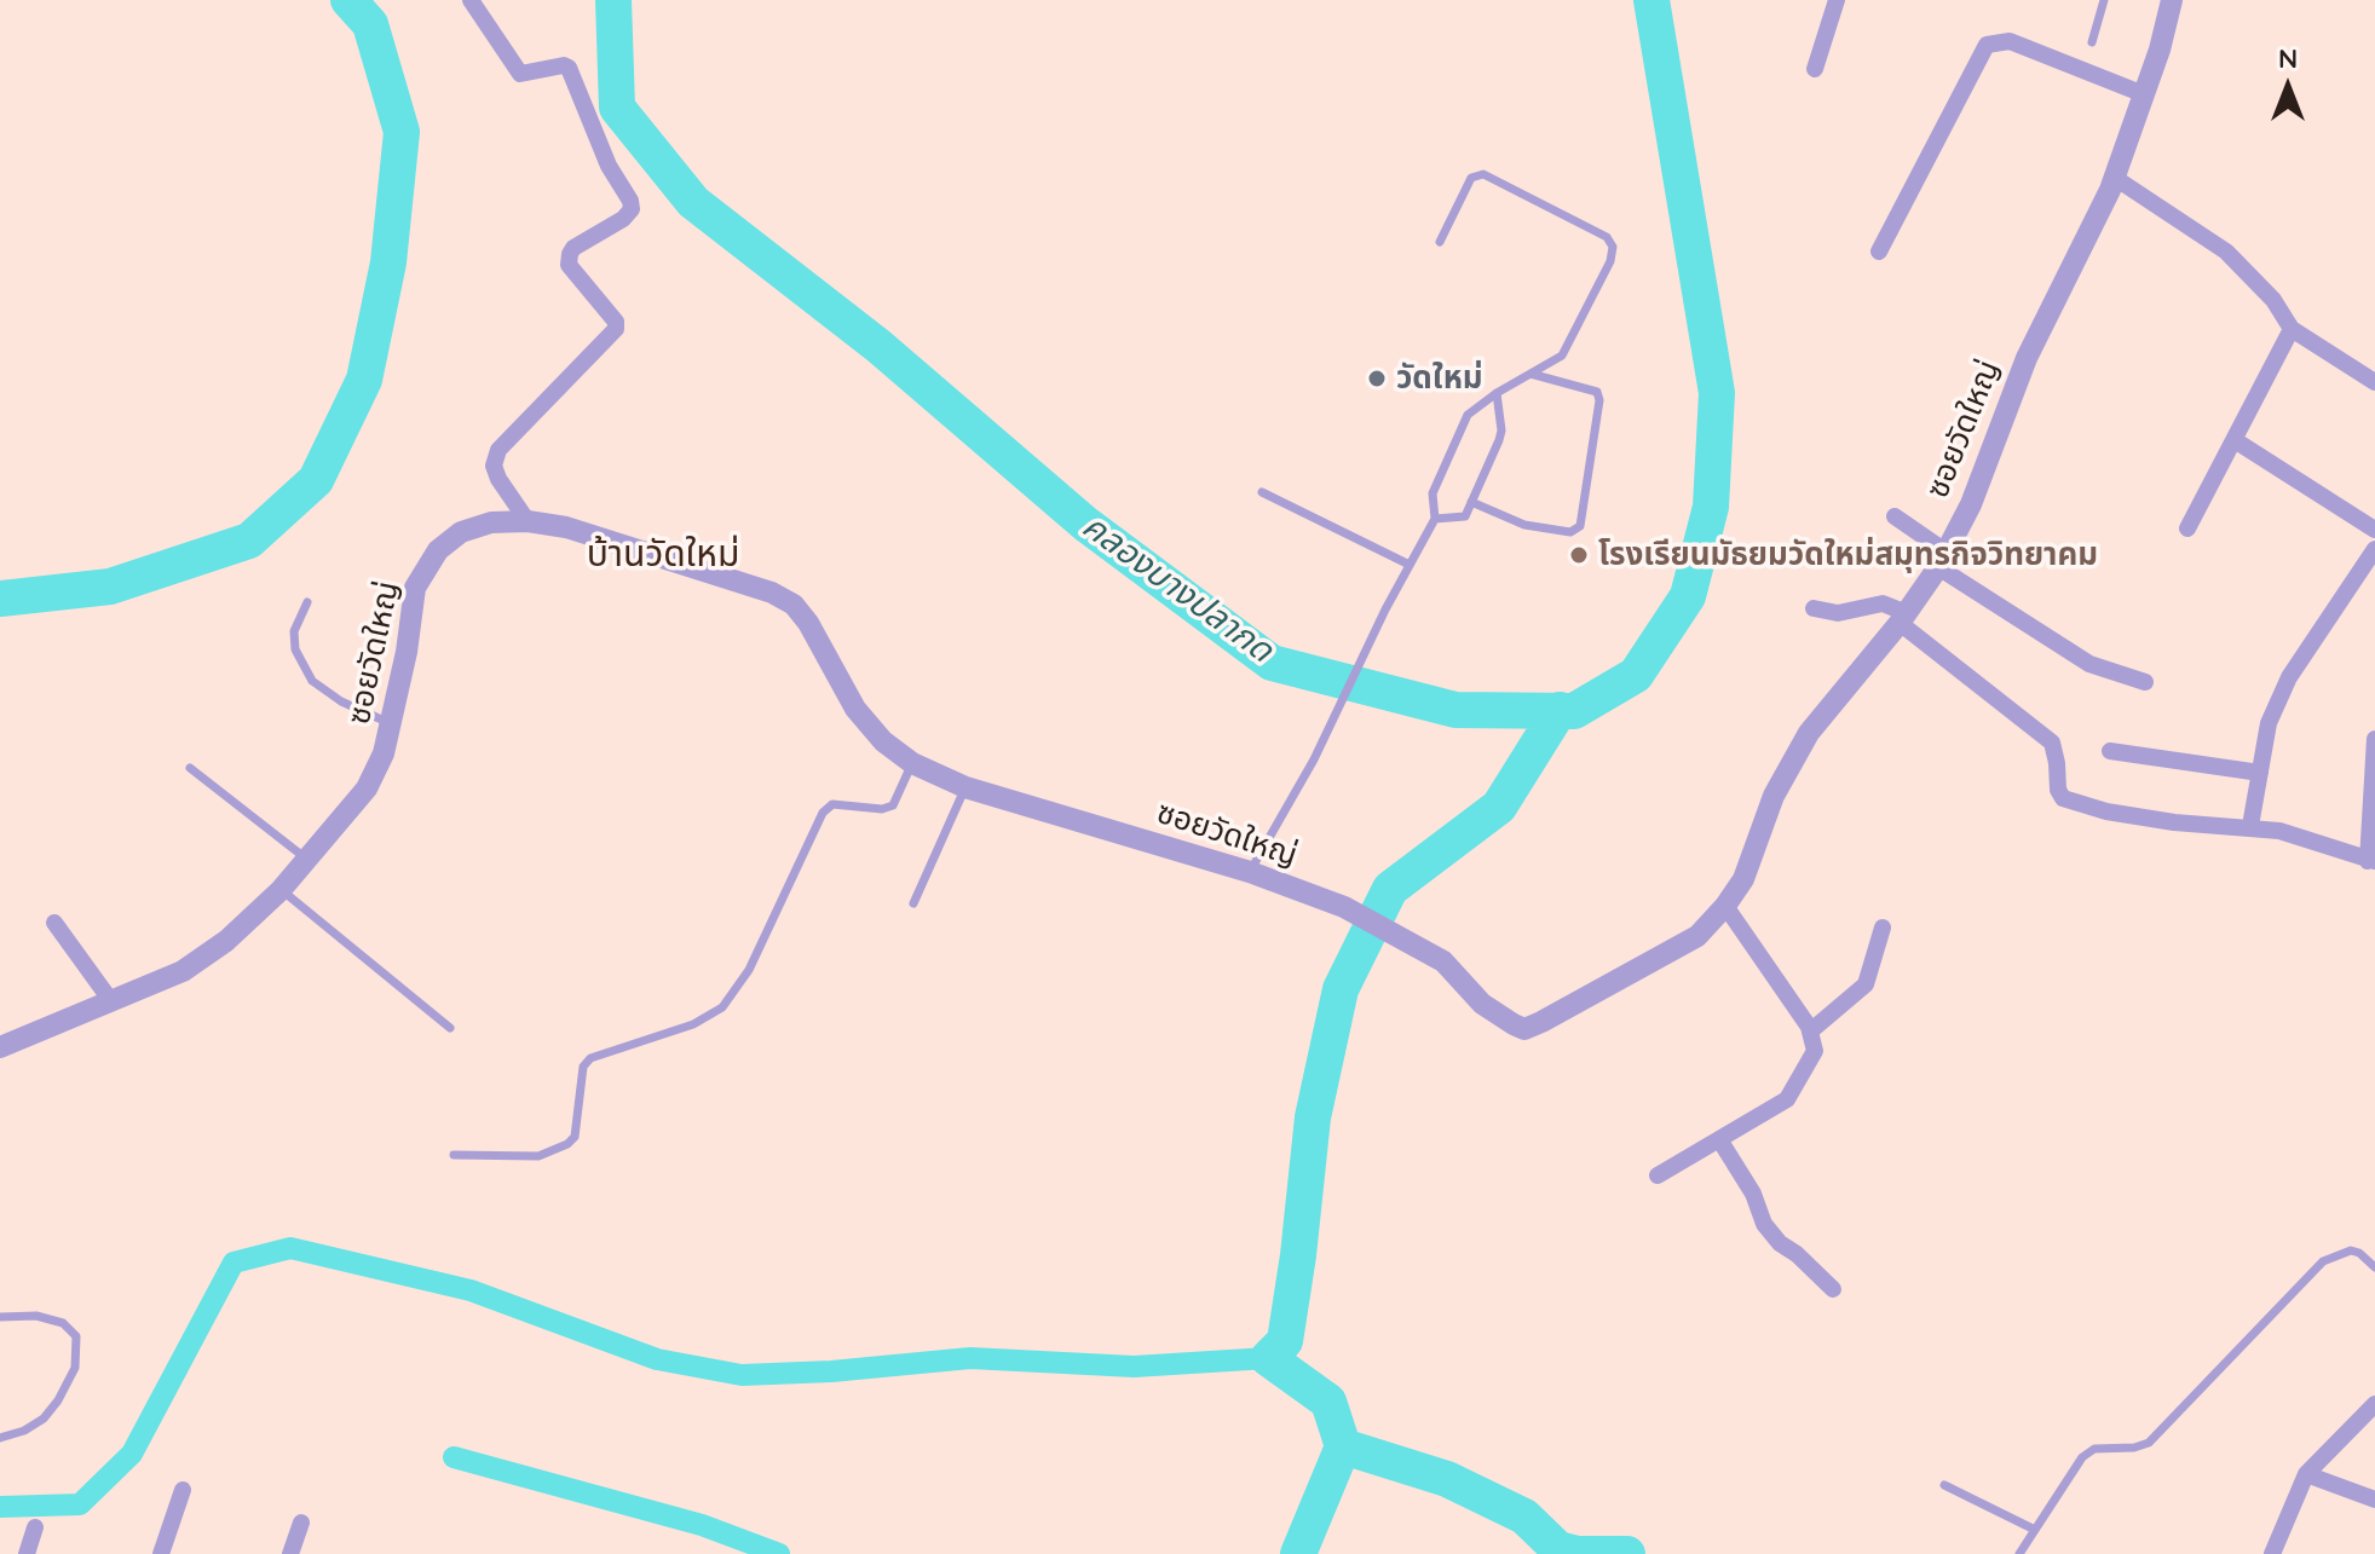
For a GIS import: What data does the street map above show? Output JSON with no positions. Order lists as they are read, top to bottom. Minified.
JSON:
{"streets":{"street":["ซอยวัดใหญ่"]},"districts":["บ้านวัดใหม่"],"water":["คลองบางปลากด"],"places":["วัดใหม่","โรงเรียนมัธยมวัดใหม่สมุทรกิจวิทยาคม"],"north":"top"}
